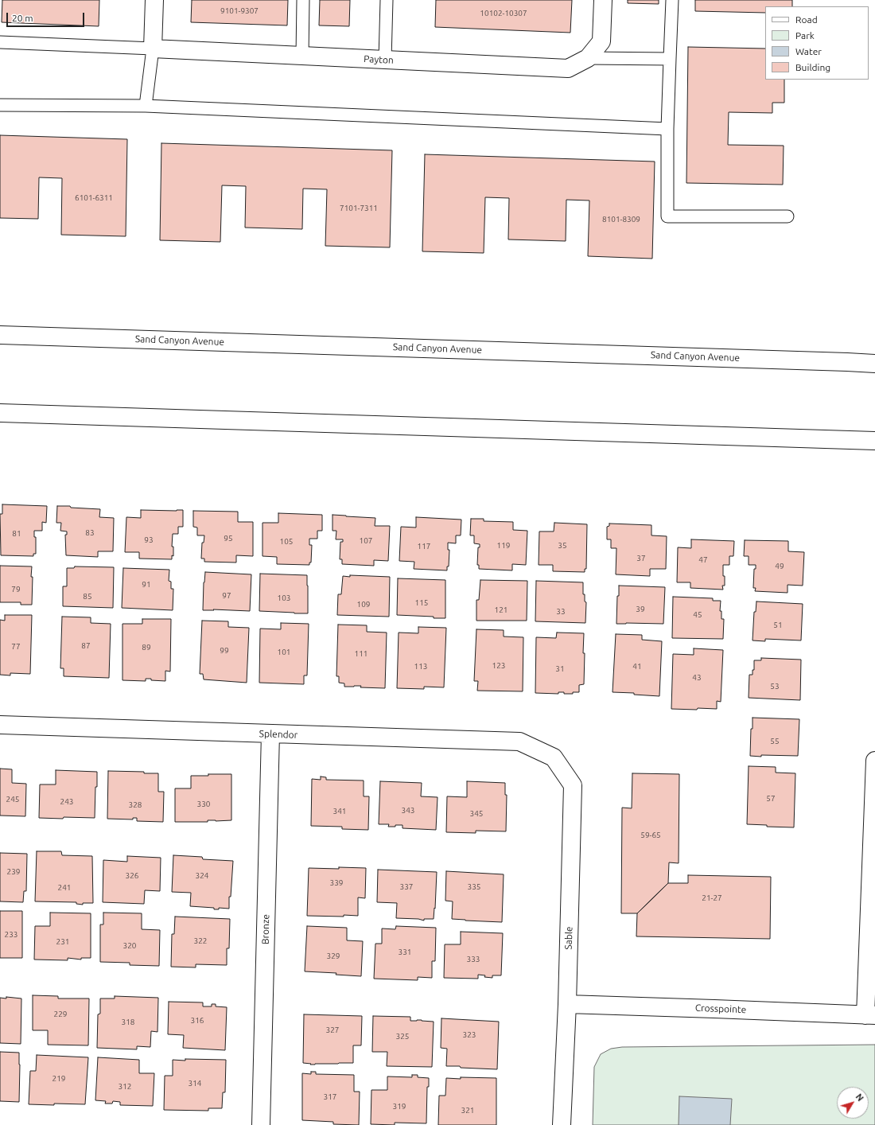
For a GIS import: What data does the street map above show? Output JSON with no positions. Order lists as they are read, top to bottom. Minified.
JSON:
{"streets":{"street":["Payton","Sand Canyon Avenue","Splendor","Bronze","Sable","Crosspointe"]},"crossings":[["Splendor","Bronze"],["Splendor","Sable"],["Sable","Crosspointe"]],"house_numbers":["9101-9307","10102-10307","6101-6311","7101-7311","8101-8309","83","81","95","93","107","105","119","35","117","37","47","49","91","79","97","85","103","115","109","39","121","33","45","51","87","77","89","99","101","111","123","113","41","31","43","53","55","57","245","243","330","328","343","341","345","59-65","239","326","324","339","337","335","241","21-27","233","322","231","320","331","329","333","229","316","318","327","323","325","219","314","312","317","319","321"],"legend":["Road","Park","Water","Building"],"scale_bar":"20 m","north":"top right"}
